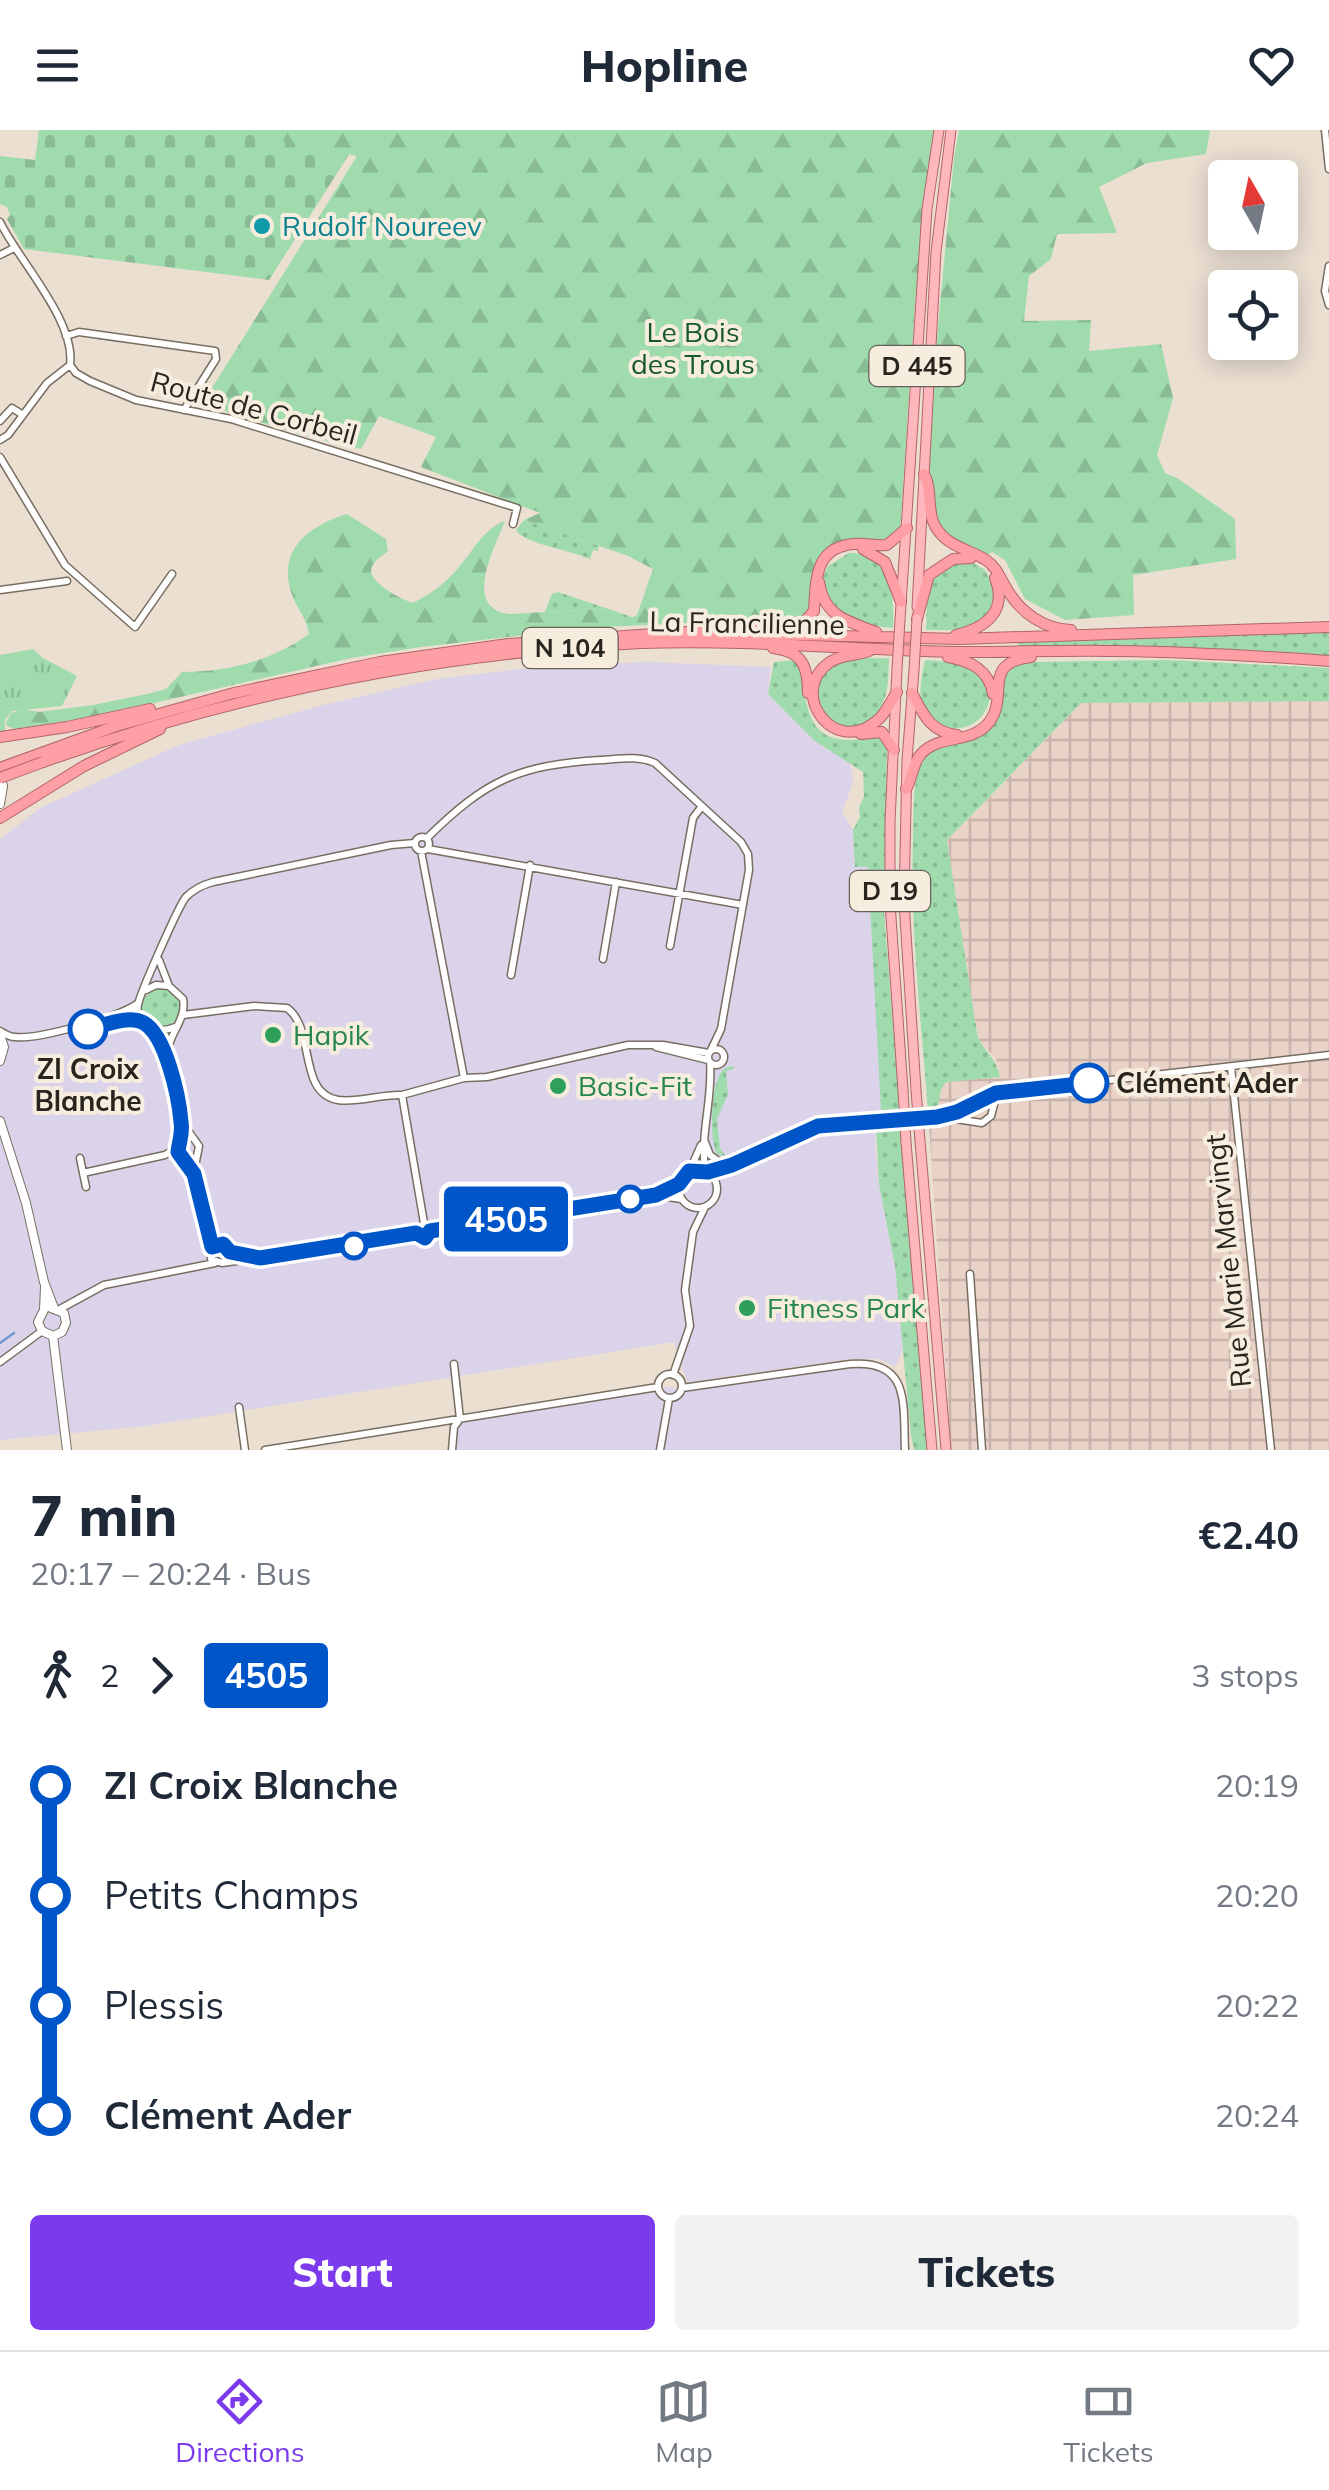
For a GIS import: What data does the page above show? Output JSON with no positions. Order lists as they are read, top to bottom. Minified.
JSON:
{"streets":{"highway":["La Francilienne","N 104"],"main road":["D 445","D 19"],"street":["Route de Corbeil","Rue Marie Marvingt"]},"crossings":[["D 445","D 19"]],"parks":["Le Bois des Trous"],"places":["Rudolf Noureev","ZI Croix Blanche","Hapik","Clément Ader","Basic-Fit","Fitness Park"],"lines":["bus line 4505"],"north":"top","page":{"header":"Hopline","on_map":"4505","heading":["7 min","20:17 – 20:24 · Bus","€2.40"],"legs":["2","4505","3 stops"],"list":[{"name":"ZI Croix Blanche","value":"20:19"},{"name":"Petits Champs","value":"20:20"},{"name":"Plessis","value":"20:22"},{"name":"Clément Ader","value":"20:24"}],"buttons":["Start","Tickets"],"tabs":["Directions","Map","Tickets"]}}
